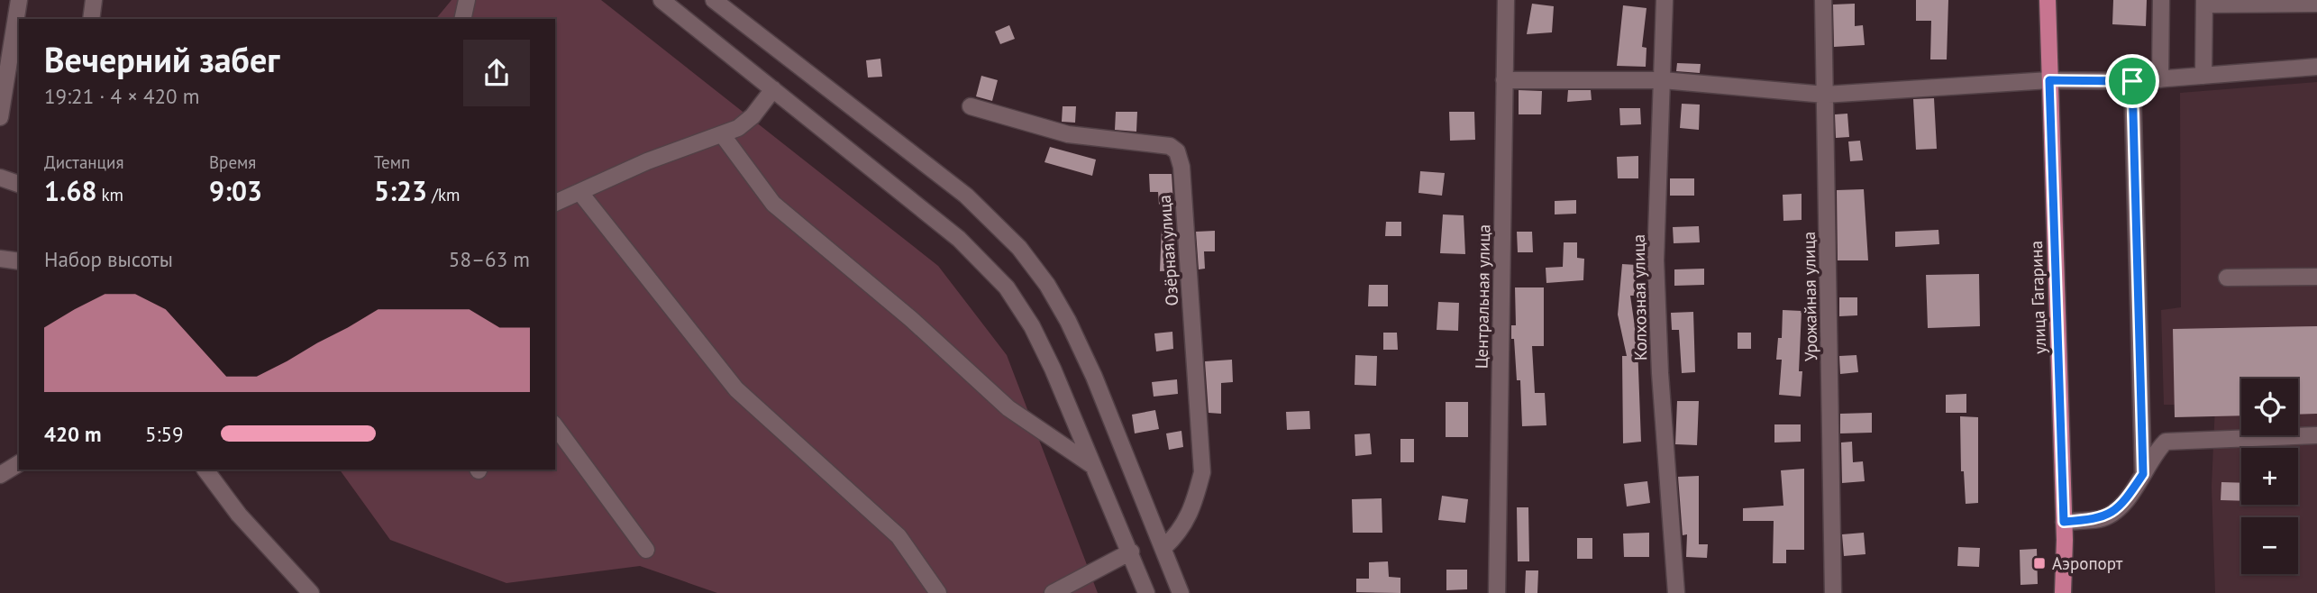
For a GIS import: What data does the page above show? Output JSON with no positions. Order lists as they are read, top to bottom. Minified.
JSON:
{"streets":{"main road":["улица Гагарина"],"street":["Озёрная улица","Центральная улица","Урожайная улица","Колхозная улица"]},"places":{"transit":["Аэропорт"]},"page":{"heading":["Вечерний забег","19:21 · 4 × 420 m"],"stats":[["Дистанция","1.68 km"],["Время","9:03"],["Темп","5:23 /km"]],"chart":["Набор высоты","58–63 m"],"map_buttons":["+","−"],"list":[{"name":"420 m","note":"5:59"}]}}
